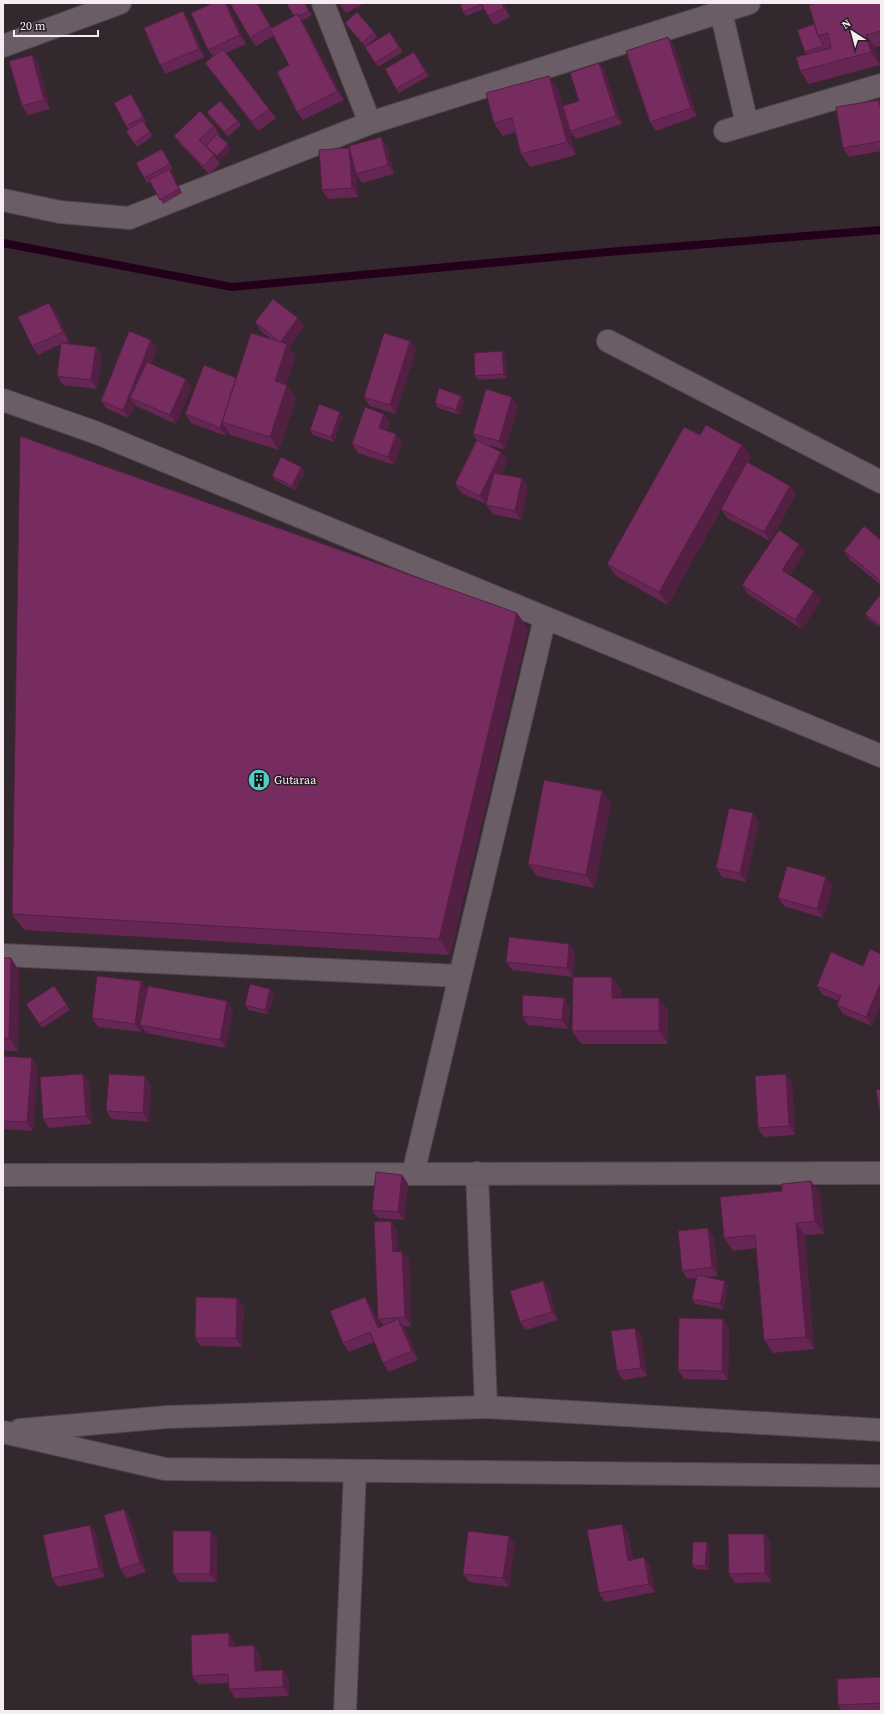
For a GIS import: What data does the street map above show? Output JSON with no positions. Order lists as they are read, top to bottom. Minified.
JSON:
{"places":{"building":["Gutaraa"]},"scale_bar":"20 m","north":"top left"}
